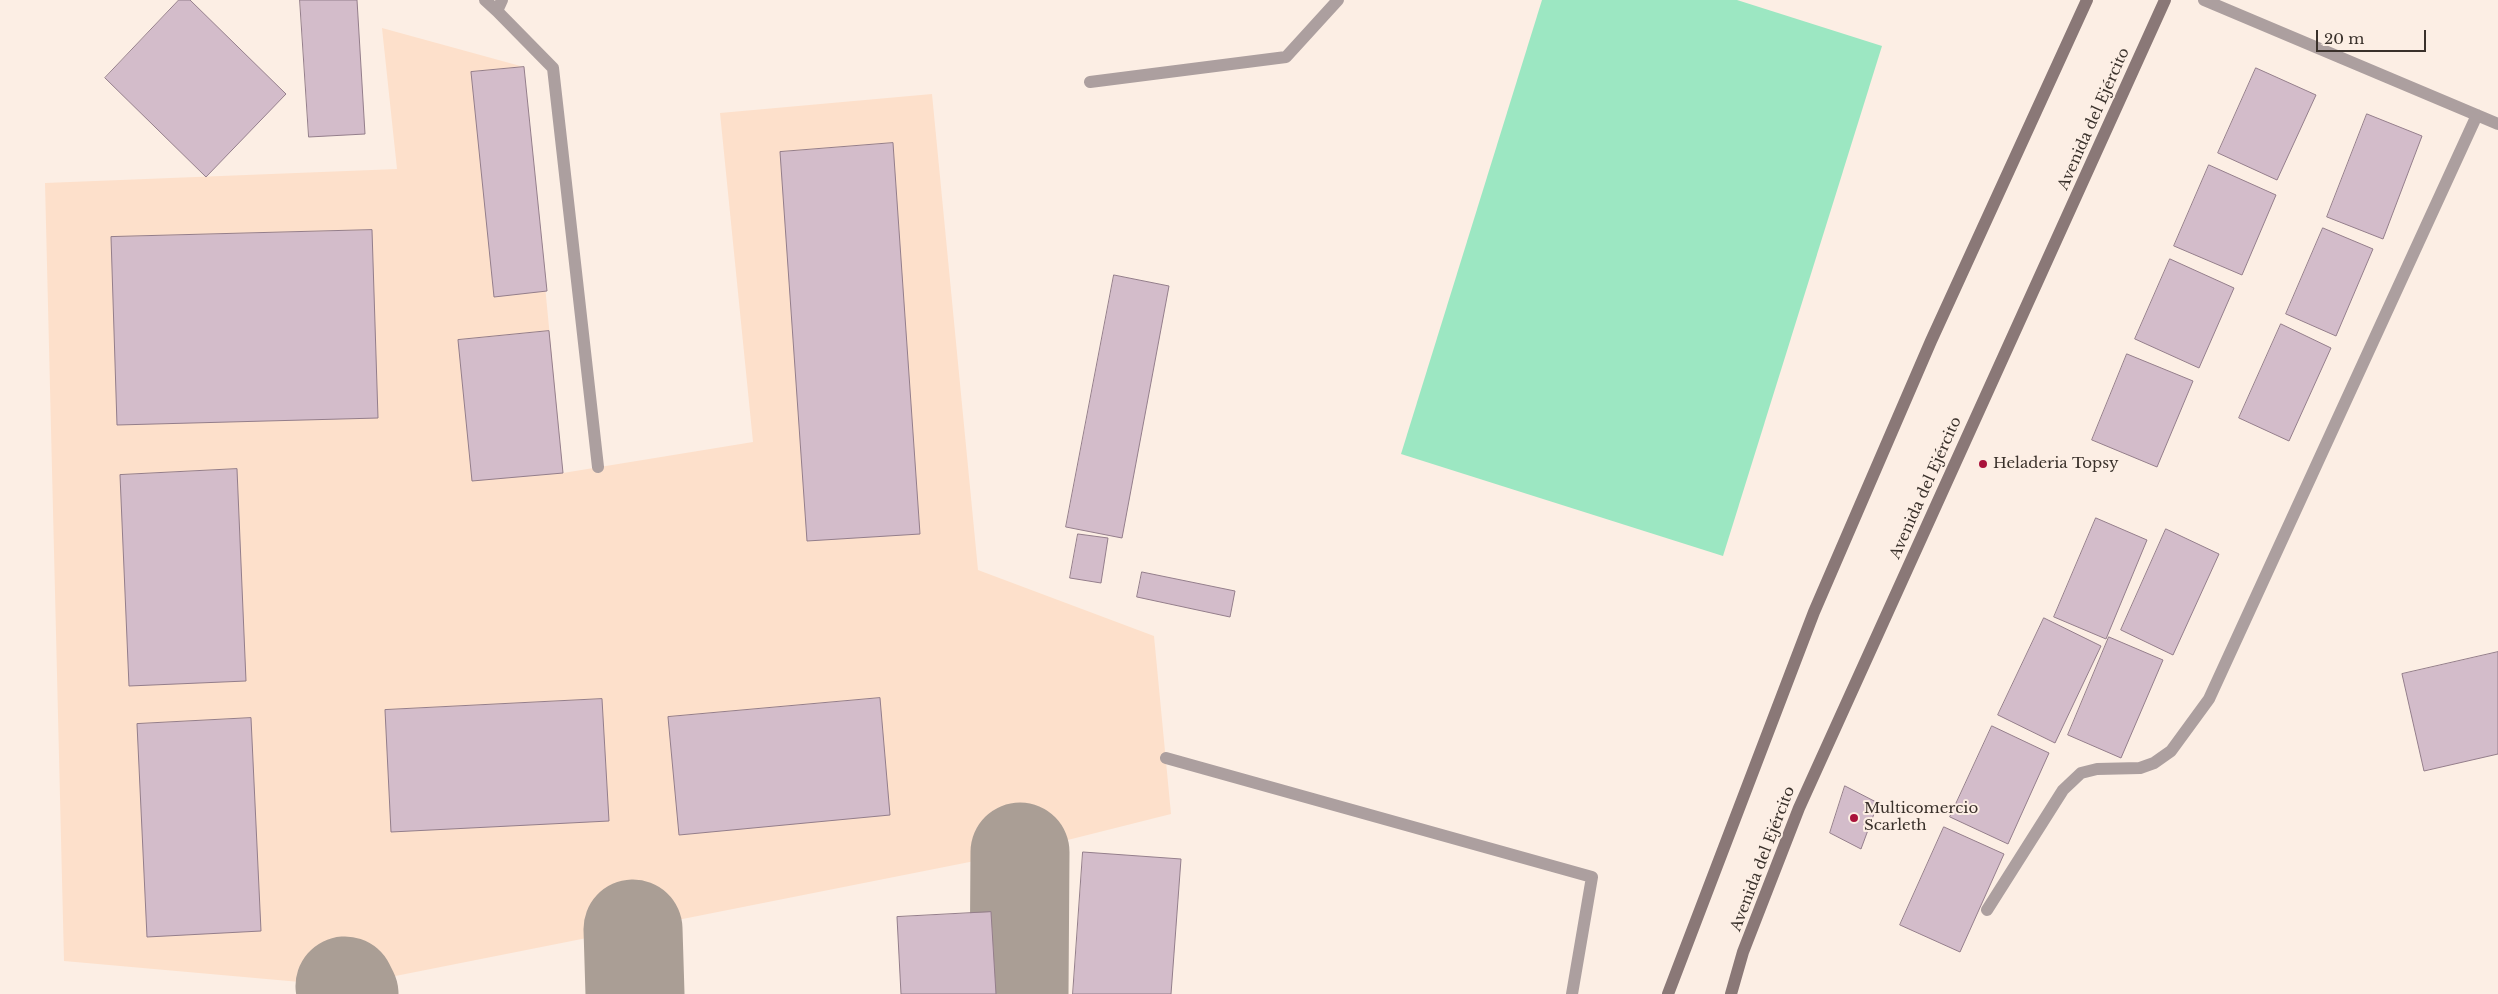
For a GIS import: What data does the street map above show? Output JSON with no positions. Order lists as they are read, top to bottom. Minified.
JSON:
{"streets":{"main road":["Avenida del Ejército"]},"places":["Heladeria Topsy","Multicomercio Scarleth"],"scale_bar":"20 m"}
